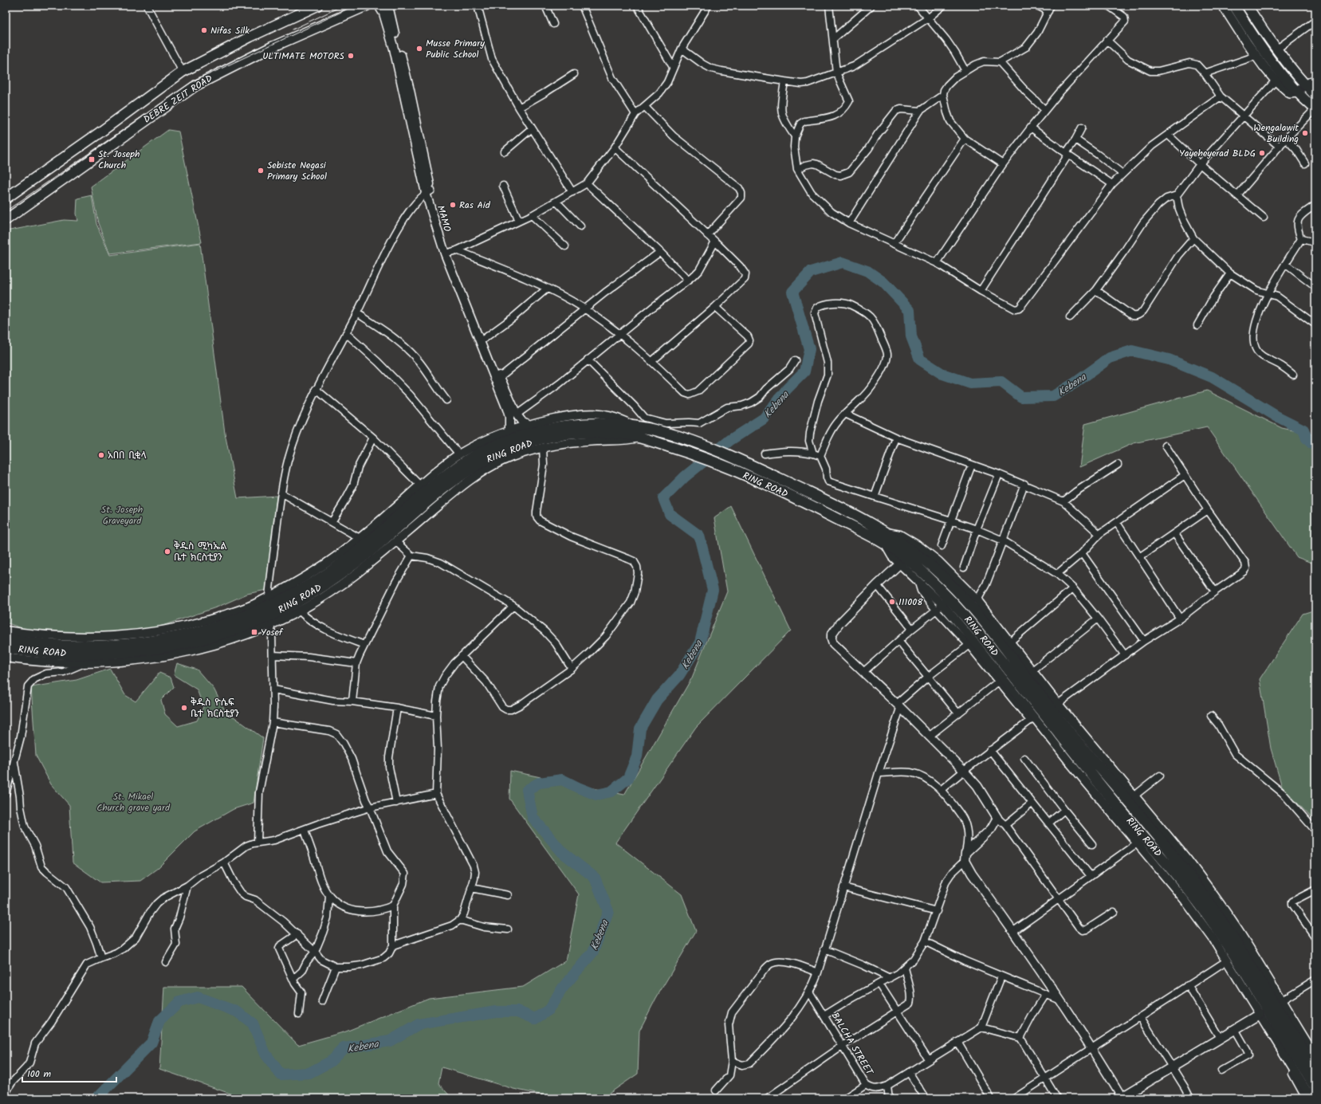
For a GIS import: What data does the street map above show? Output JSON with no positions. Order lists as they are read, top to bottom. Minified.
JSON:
{"streets":{"highway":["RING ROAD"],"main road":["DEBRE ZEIT ROAD"],"street":["MAMO","BALCHA STREET"]},"water":["Kebena"],"parks":["St. Joseph Graveyard","St. Mikael Church grave yard"],"places":{"other":["Nifas Silk","Musse Primary Public School","ULTIMATE MOTORS","Wengalawit Building","Yayeheyerad BLDG","Sebiste Negasi Primary School","Ras Aid","አበበ ቢቂላ","ቅዱስ ሚካኤል ቤተ ክርስቲያን","111008","ቅዱስ ዮሴፍ ቤተ ክርስቲያን"],"transit":["St. Joseph Church","Yosef"]},"scale_bar":"100 m"}
